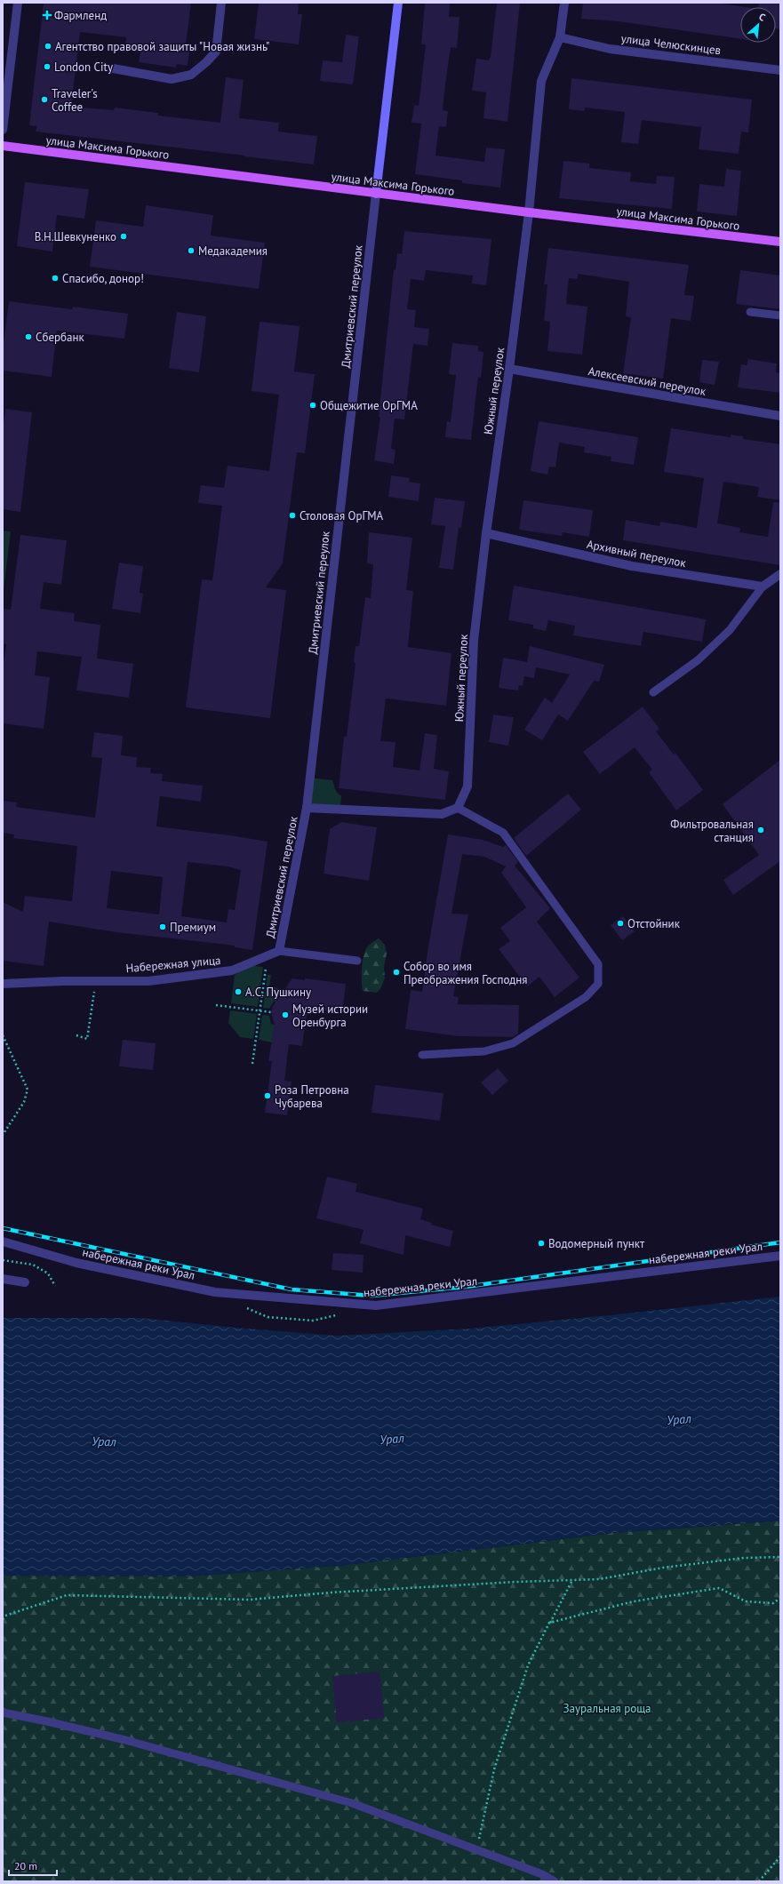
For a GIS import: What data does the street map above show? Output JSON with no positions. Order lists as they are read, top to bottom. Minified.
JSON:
{"streets":{"main road":["улица Максима Горького"],"street":["улица Челюскинцев","Дмитриевский переулок","Алексеевский переулок","Южный переулок","Архивный переулок","Набережная улица","набережная реки Урал"]},"crossings":[["улица Челюскинцев","Южный переулок"],["улица Максима Горького","Дмитриевский переулок"],["улица Максима Горького","Южный переулок"],["Дмитриевский переулок","Набережная улица"],["Алексеевский переулок","Южный переулок"],["Южный переулок","Архивный переулок"]],"water":["Урал"],"parks":["Зауральная роща"],"places":{"health":["Фармленд"],"other":["Агентство правовой защиты \"Новая жизнь\"","London City","Traveler's Coffee","В.Н.Шевкуненко","Медакадемия","Спасибо, донор!","Сбербанк","Общежитие ОрГМА","Столовая ОрГМА","Фильтровальная станция","Отстойник","Премиум","Собор во имя Преображения Господня","А.С. Пушкину","Музей истории Оренбурга","Роза Петровна Чубарева","Водомерный пункт"]},"scale_bar":"20 m","north":"top right"}
